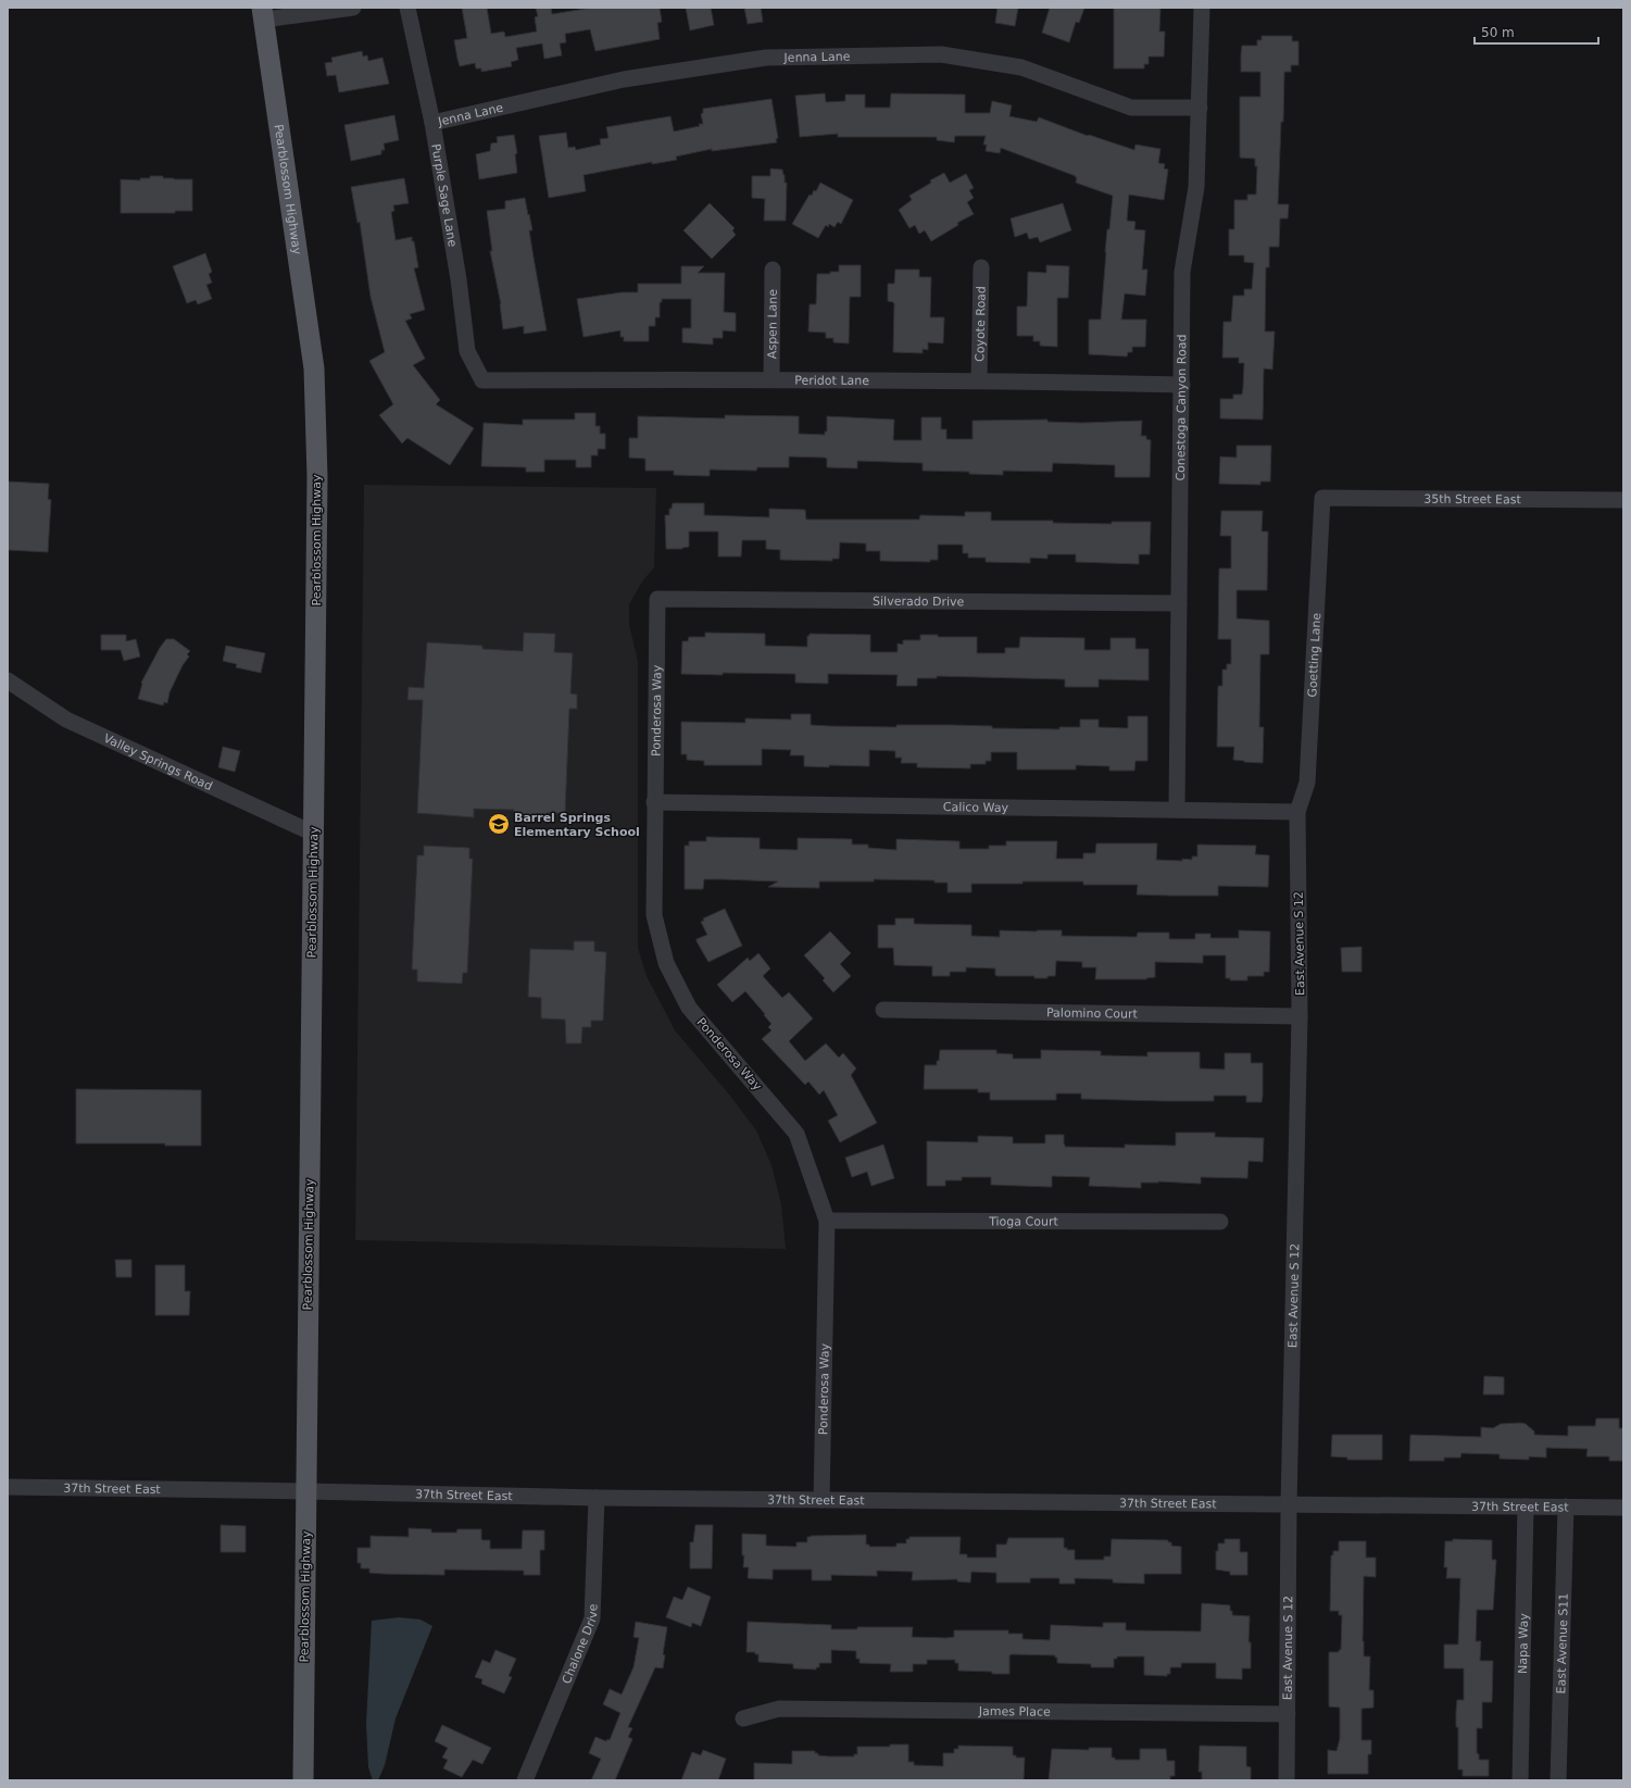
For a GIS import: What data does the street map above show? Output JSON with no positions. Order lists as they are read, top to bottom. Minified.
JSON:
{"streets":{"main road":["Pearblossom Highway"],"street":["Jenna Lane","Purple Sage Lane","Aspen Lane","Coyote Road","Peridot Lane","Conestoga Canyon Road","35th Street East","Silverado Drive","Goetting Lane","Ponderosa Way","Valley Springs Road","Calico Way","East Avenue S 12","Palomino Court","Tioga Court","37th Street East","Chalone Drive","Napa Way","East Avenue S11","James Place"]},"crossings":[["Jenna Lane","Purple Sage Lane"],["Jenna Lane","Conestoga Canyon Road"],["Pearblossom Highway","Valley Springs Road"],["Pearblossom Highway","37th Street East"],["Purple Sage Lane","Peridot Lane"],["Aspen Lane","Peridot Lane"],["Coyote Road","Peridot Lane"],["Peridot Lane","Conestoga Canyon Road"],["Conestoga Canyon Road","Silverado Drive"],["Conestoga Canyon Road","Calico Way"],["35th Street East","Goetting Lane"],["Silverado Drive","Ponderosa Way"],["Goetting Lane","Calico Way"],["Goetting Lane","East Avenue S 12"],["Ponderosa Way","Calico Way"],["Ponderosa Way","Tioga Court"],["Ponderosa Way","37th Street East"],["Calico Way","East Avenue S 12"],["East Avenue S 12","Palomino Court"],["East Avenue S 12","37th Street East"],["East Avenue S 12","James Place"],["37th Street East","Chalone Drive"],["37th Street East","Napa Way"],["37th Street East","East Avenue S11"]],"places":{"school or university":["Barrel Springs Elementary School"]},"scale_bar":"50 m"}
